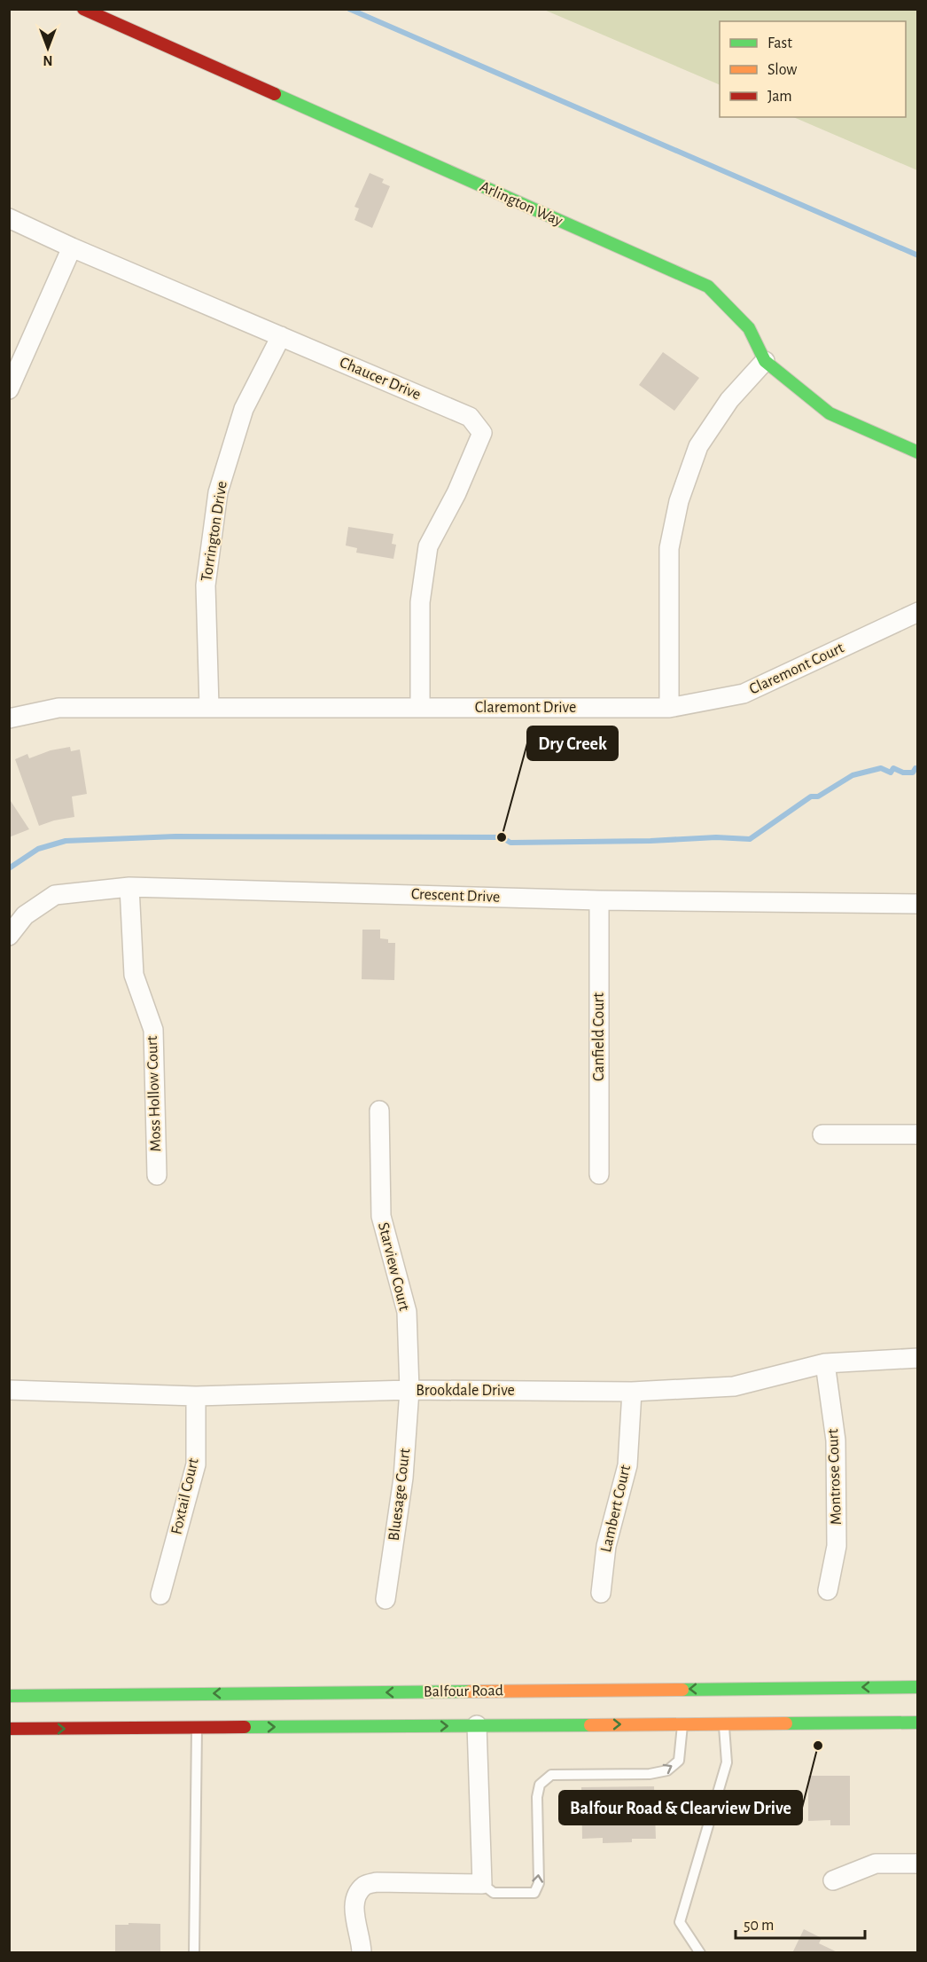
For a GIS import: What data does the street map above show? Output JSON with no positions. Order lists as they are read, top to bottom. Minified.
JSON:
{"streets":{"main road":["Arlington Way","Balfour Road"],"street":["Chaucer Drive","Torrington Drive","Claremont Court","Claremont Drive","Crescent Drive","Canfield Court","Moss Hollow Court","Starview Court","Brookdale Drive","Montrose Court","Bluesage Court","Foxtail Court","Lambert Court"]},"crossings":[["Chaucer Drive","Torrington Drive"],["Chaucer Drive","Claremont Drive"],["Torrington Drive","Claremont Drive"],["Claremont Court","Claremont Drive"],["Crescent Drive","Canfield Court"],["Crescent Drive","Moss Hollow Court"],["Starview Court","Brookdale Drive"],["Starview Court","Bluesage Court"],["Brookdale Drive","Montrose Court"],["Brookdale Drive","Bluesage Court"],["Brookdale Drive","Foxtail Court"],["Brookdale Drive","Lambert Court"]],"places":["Dry Creek","Balfour Road & Clearview Drive"],"legend":["Fast","Slow","Jam"],"scale_bar":"50 m","north":"bottom"}
